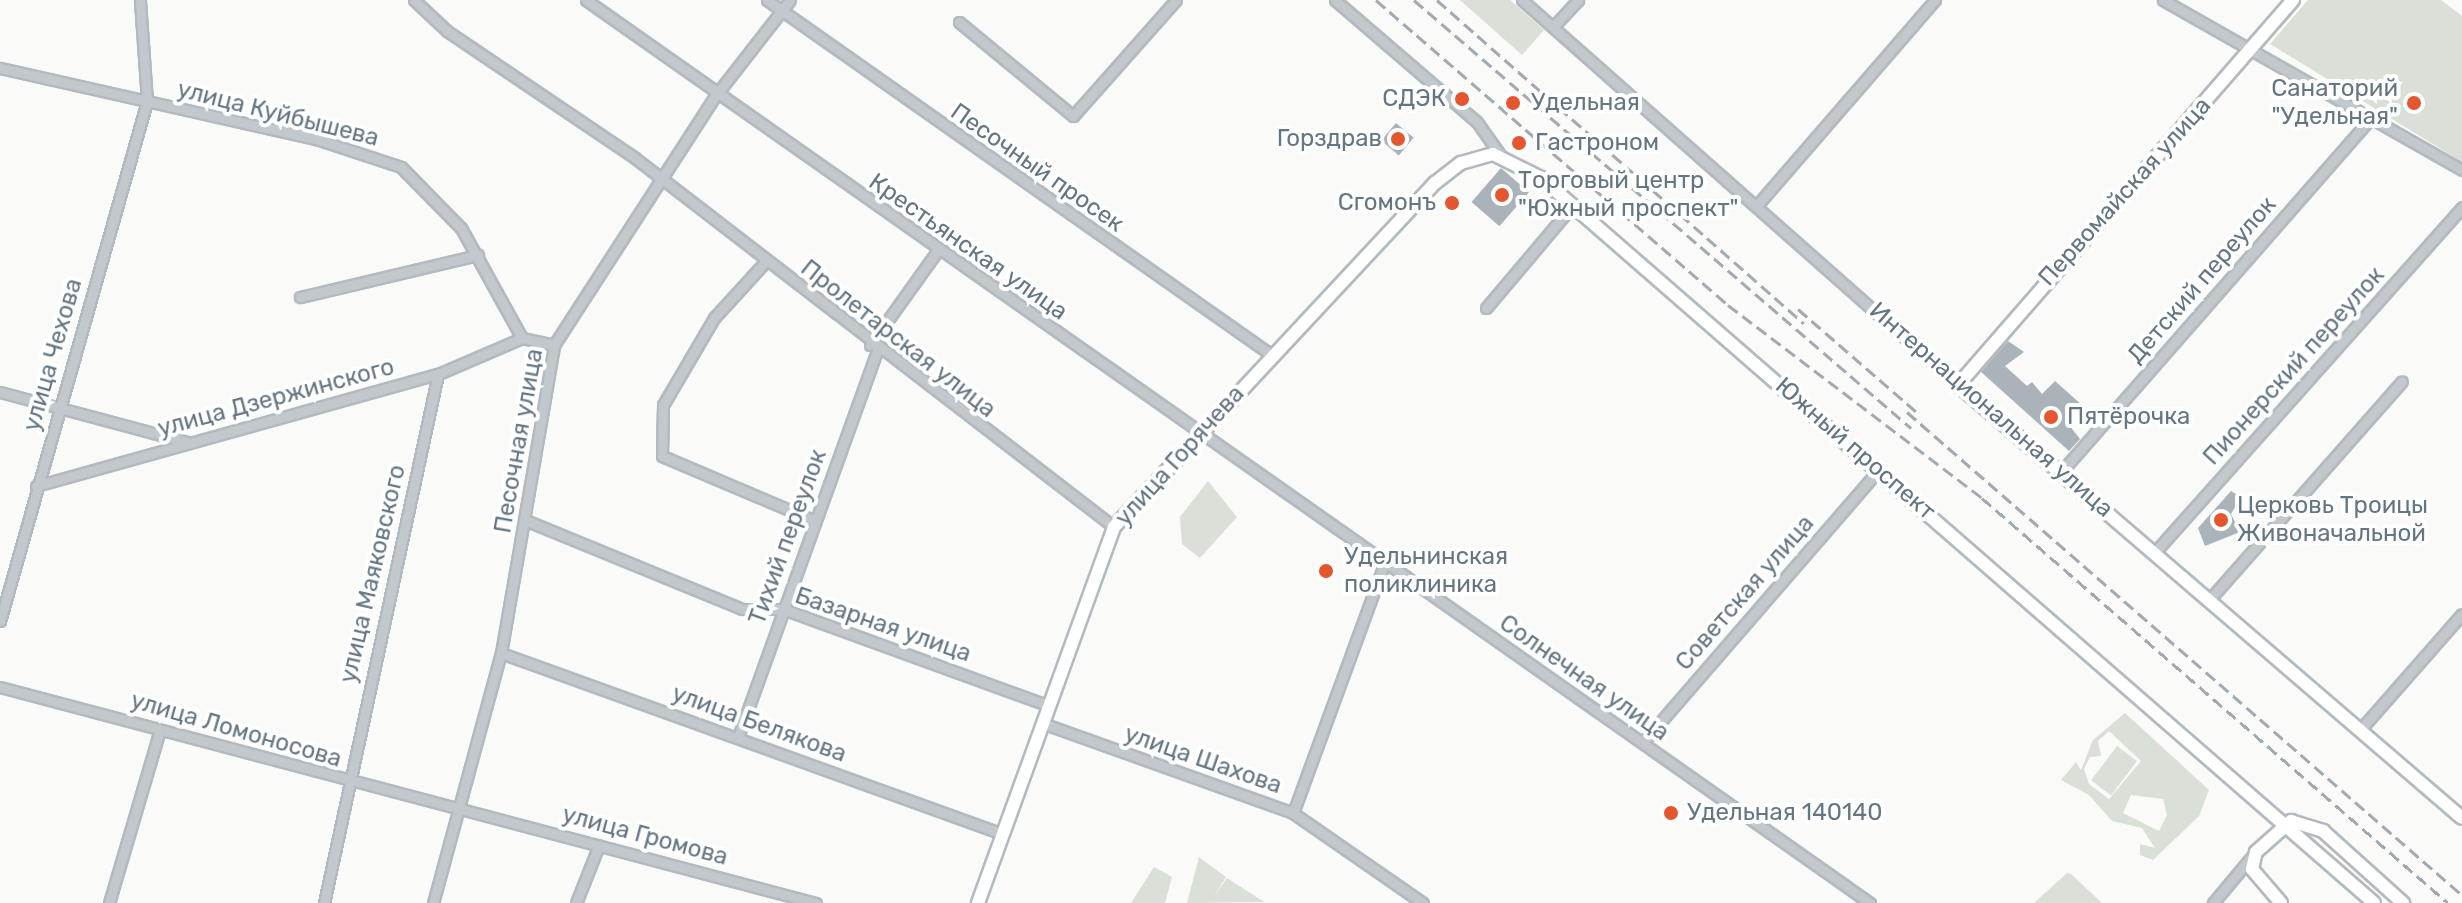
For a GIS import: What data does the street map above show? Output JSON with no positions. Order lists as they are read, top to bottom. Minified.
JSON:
{"streets":{"main road":["Первомайская улица","Интернациональная улица","Южный проспект","улица Горячева"],"street":["улица Куйбышева","Песочный просек","Крестьянская улица","Детский переулок","Пролетарская улица","улица Чехова","Пионерский переулок","улица Дзержинского","Песочная улица","Тихий переулок","улица Маяковского","Советская улица","Базарная улица","Солнечная улица","улица Белякова","улица Ломоносова","улица Шахова","улица Громова"]},"crossings":[["улица Куйбышева","улица Чехова"],["улица Куйбышева","улица Дзержинского"],["Песочный просек","Песочная улица"],["Песочный просек","улица Горячева"],["Первомайская улица","Интернациональная улица"],["Крестьянская улица","Песочная улица"],["Крестьянская улица","улица Горячева"],["Крестьянская улица","Тихий переулок"],["Крестьянская улица","Солнечная улица"],["Детский переулок","Интернациональная улица"],["Пролетарская улица","Песочная улица"],["Пролетарская улица","улица Горячева"],["Пролетарская улица","Тихий переулок"],["улица Чехова","улица Дзержинского"],["Пионерский переулок","Интернациональная улица"],["улица Дзержинского","улица Маяковского"],["Песочная улица","Базарная улица"],["Песочная улица","улица Белякова"],["Песочная улица","улица Ломоносова"],["Песочная улица","улица Громова"],["Южный проспект","улица Горячева"],["Южный проспект","Советская улица"],["улица Горячева","Базарная улица"],["улица Горячева","Солнечная улица"],["улица Горячева","улица Белякова"],["улица Горячева","улица Шахова"],["Тихий переулок","Базарная улица"],["Тихий переулок","улица Белякова"],["улица Маяковского","улица Ломоносова"],["Советская улица","Солнечная улица"],["улица Ломоносова","улица Громова"]],"places":["СДЭК","Удельная","Санаторий \"Удельная\"","Горздрав","Гастроном","Торговый центр \"Южный проспект\"","Сгомонъ","Пятёрочка","Церковь Троицы Живоначальной","Удельнинская поликлиника","Удельная 140140"]}
